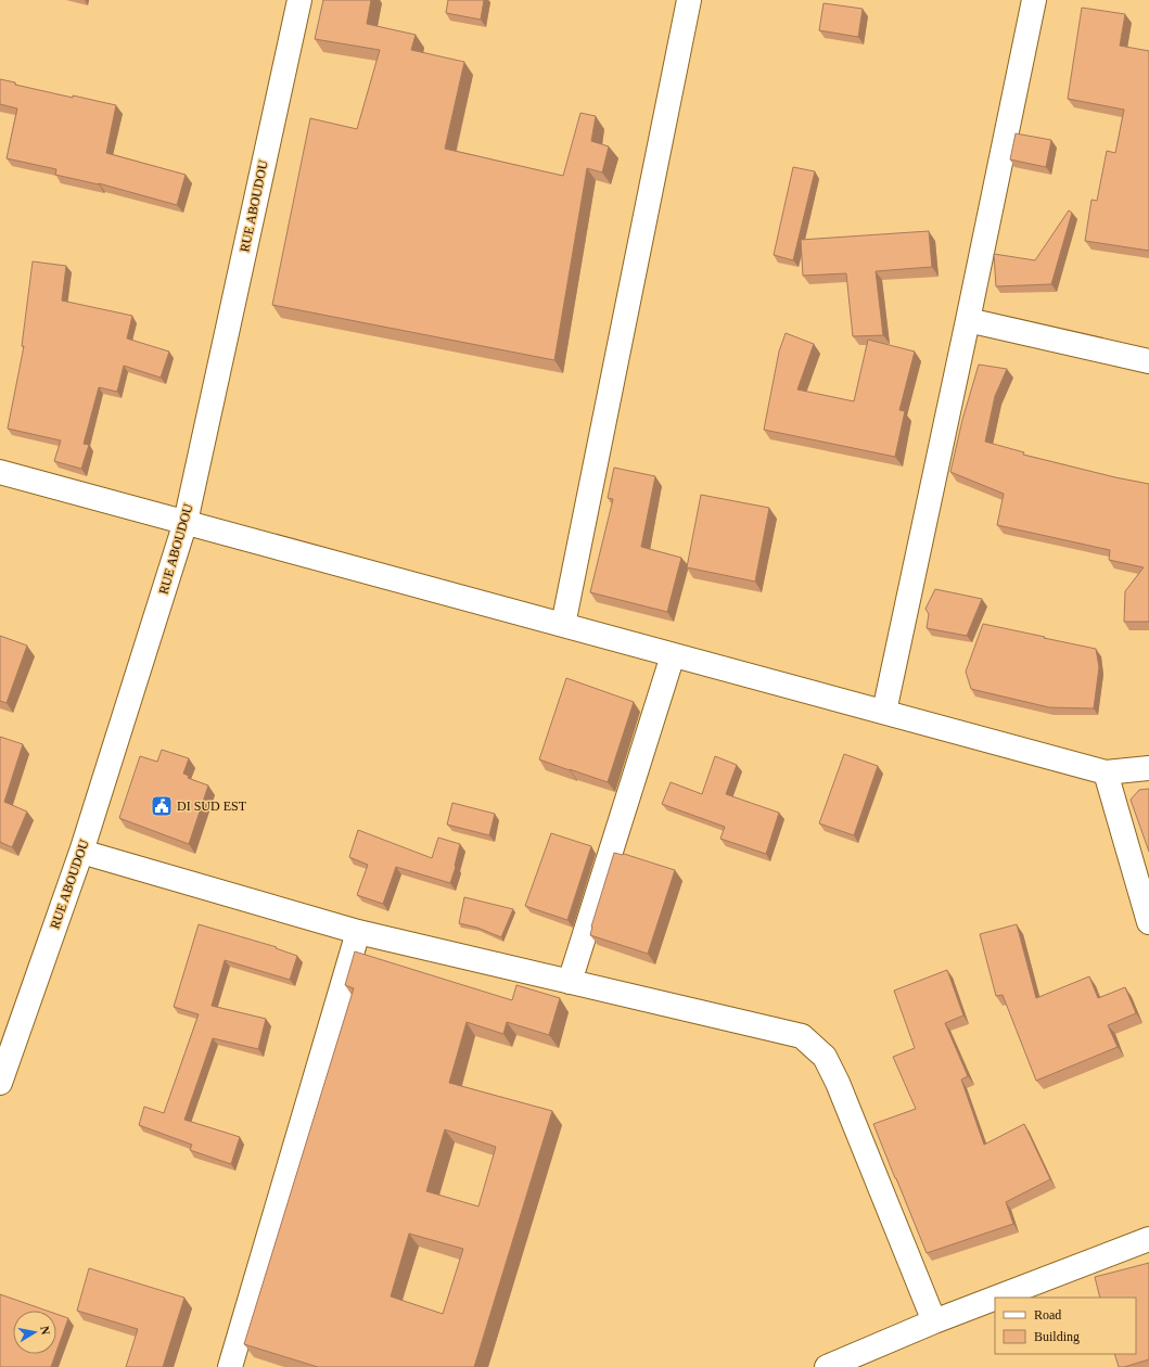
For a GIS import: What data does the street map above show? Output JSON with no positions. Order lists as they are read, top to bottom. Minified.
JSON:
{"streets":{"street":["RUE ABOUDOU"]},"places":{"public building":["DI SUD EST"]},"legend":["Road","Building"],"north":"right"}
